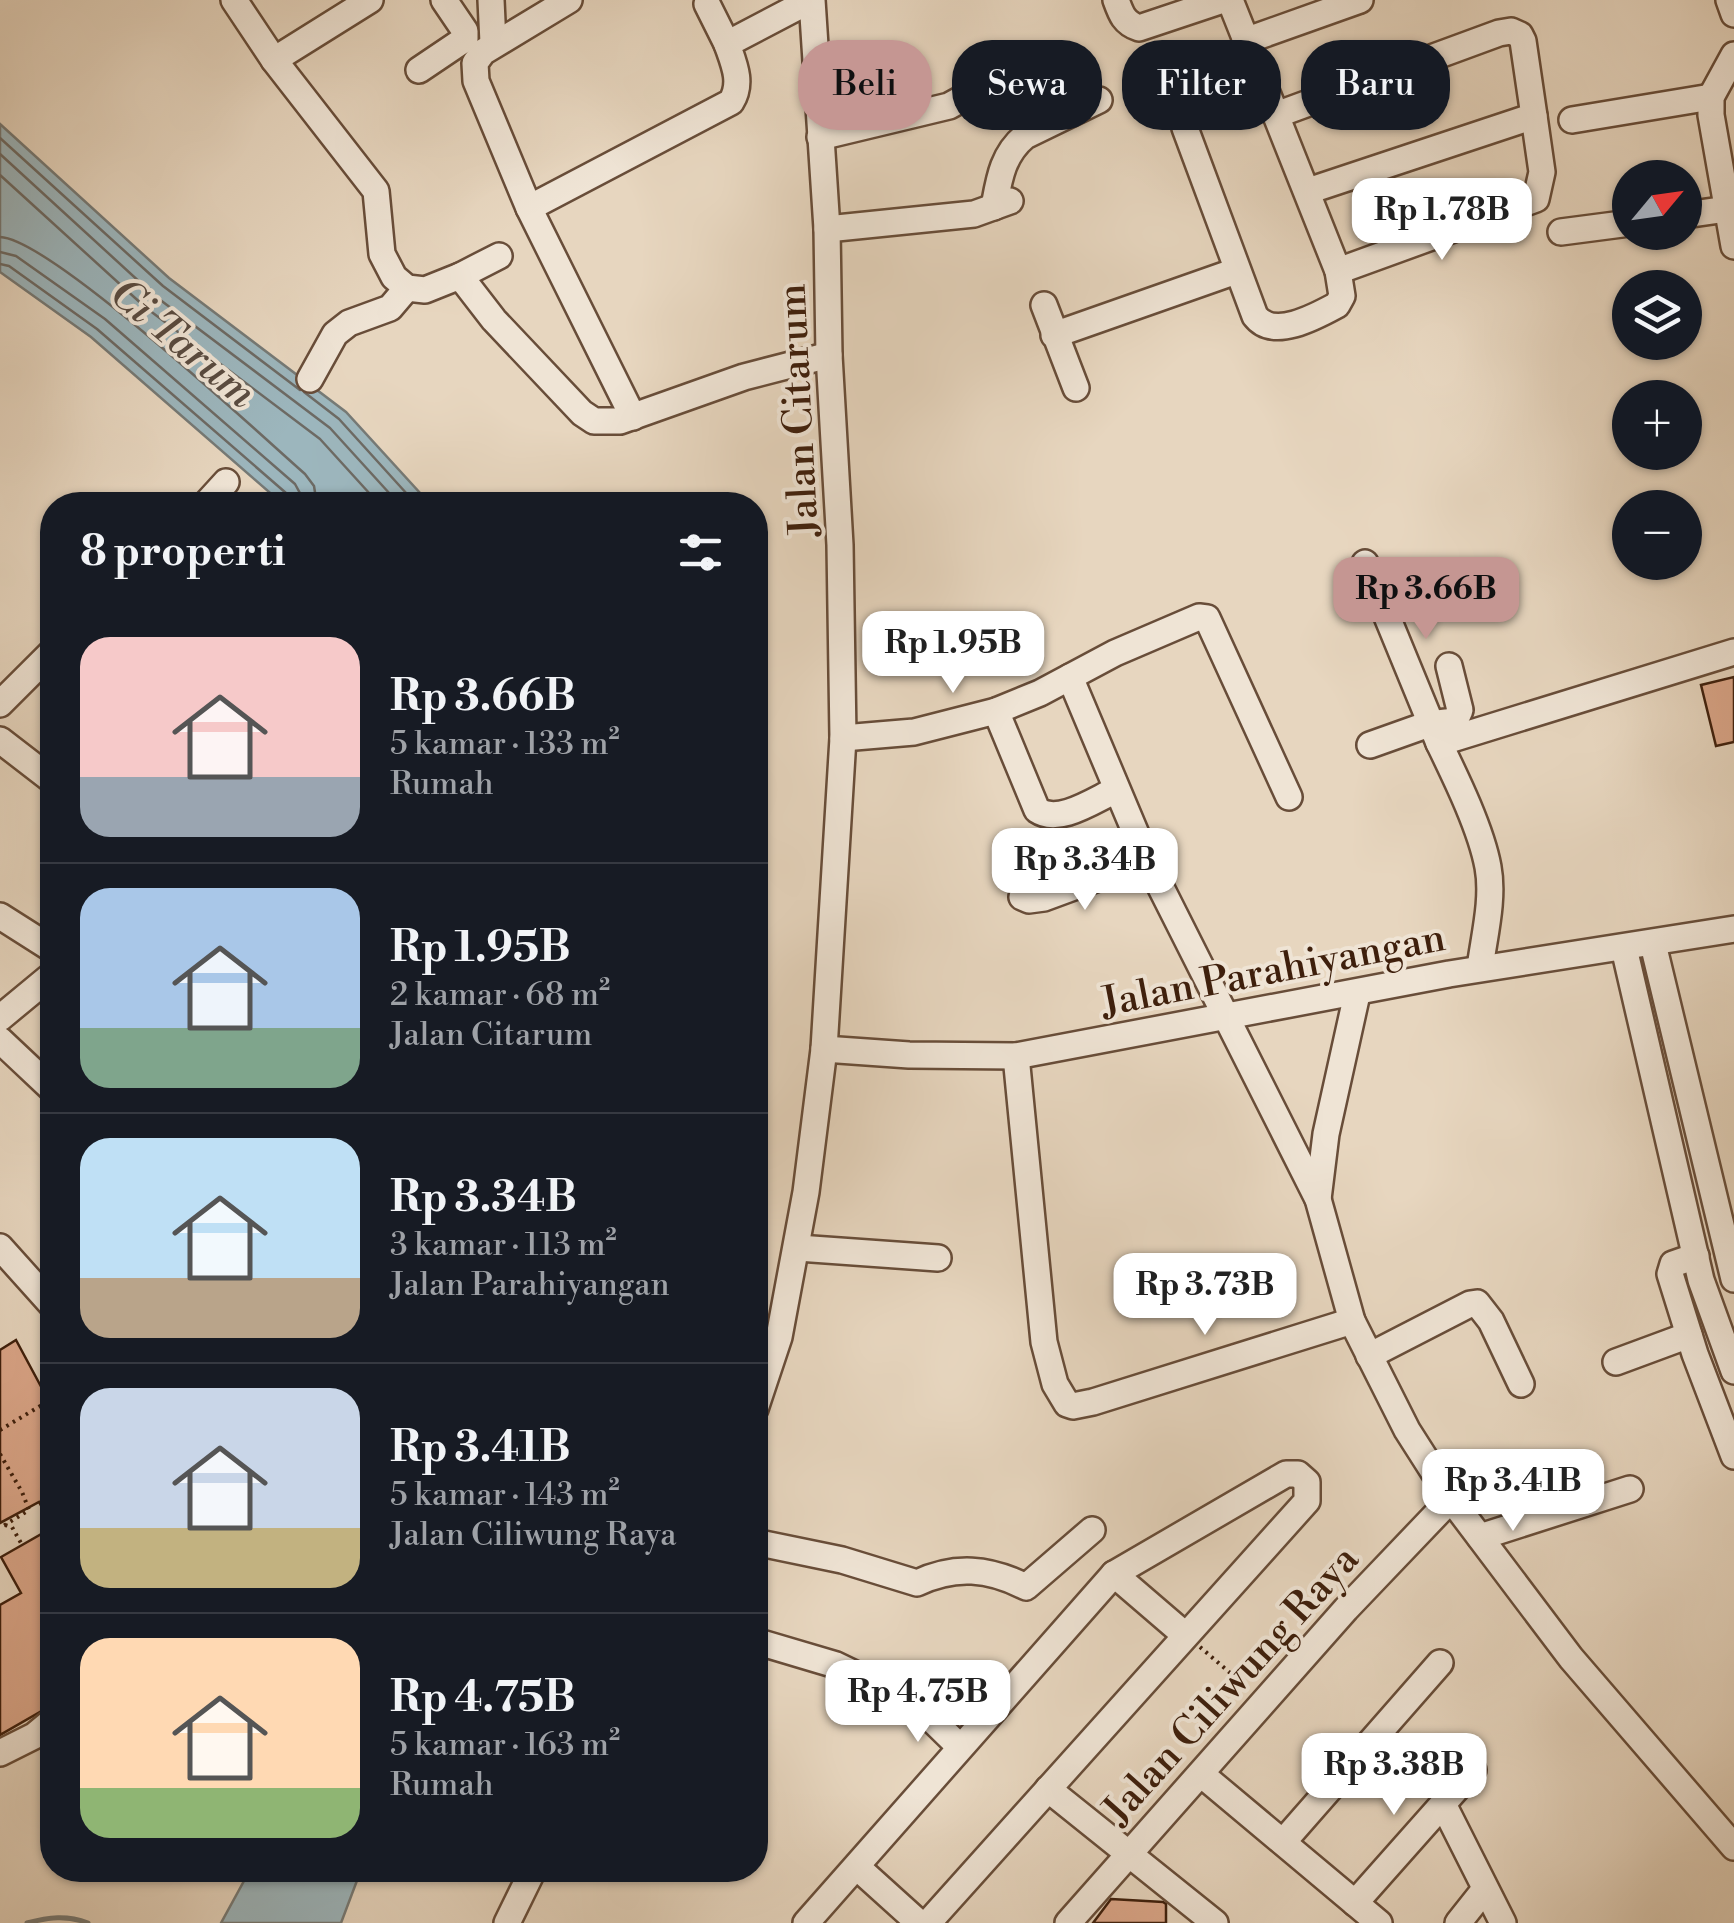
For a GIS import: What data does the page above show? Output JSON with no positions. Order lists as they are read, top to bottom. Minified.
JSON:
{"streets":{"street":["Jalan Citarum","Jalan Parahiyangan","Jalan Ciliwung Raya"]},"crossings":[["Jalan Citarum","Jalan Parahiyangan"]],"water":["Ci Tarum"],"north":"top right","page":{"chip":["Beli","Sewa","Filter","Baru"],"map_buttons":["+","−"],"price":["Rp 1.78B","Rp 3.66B","Rp 1.95B","Rp 3.34B","Rp 3.73B","Rp 3.41B","Rp 4.75B","Rp 3.38B"],"heading":"8 properti","list":[{"name":"Rp 3.66B","note":"5 kamar · 133 m² · Rumah"},{"name":"Rp 1.95B","note":"2 kamar · 68 m² · Jalan Citarum"},{"name":"Rp 3.34B","note":"3 kamar · 113 m² · Jalan Parahiyangan"},{"name":"Rp 3.41B","note":"5 kamar · 143 m² · Jalan Ciliwung Raya"},{"name":"Rp 4.75B","note":"5 kamar · 163 m² · Rumah"}]}}
